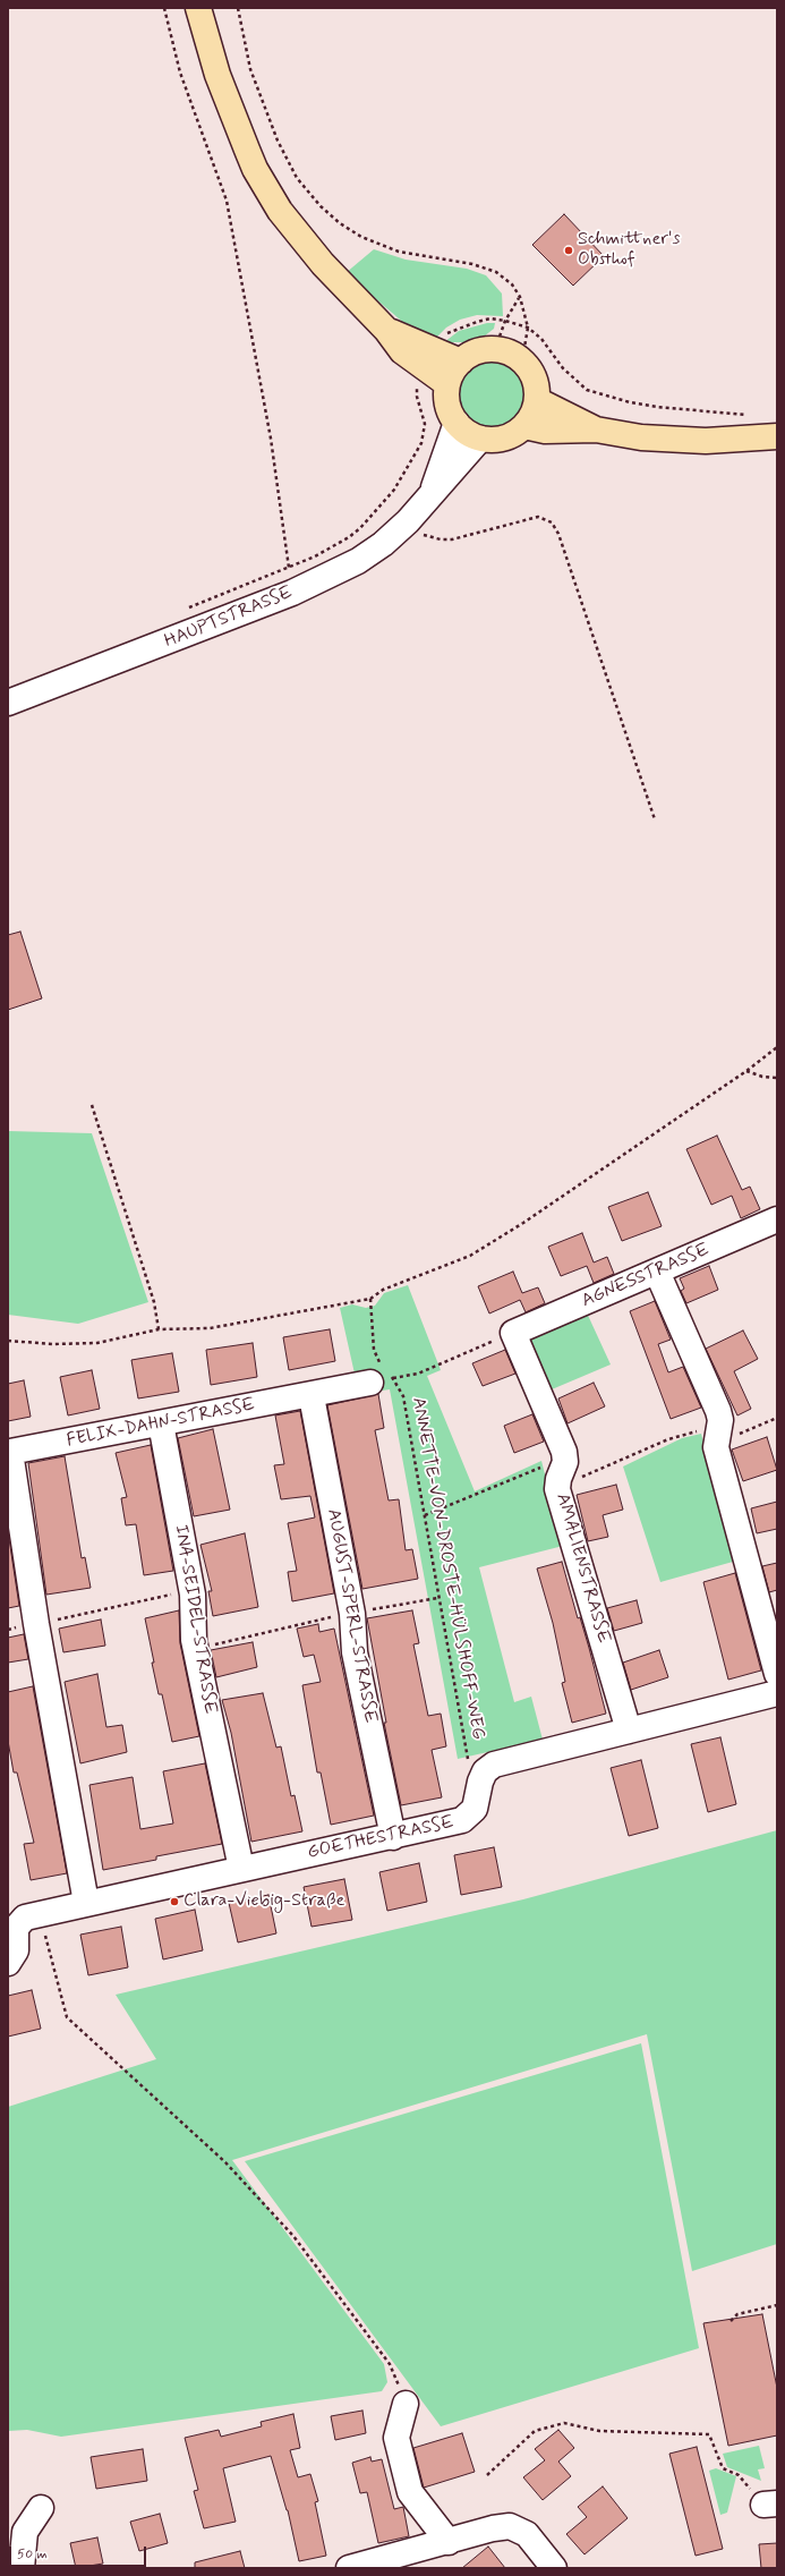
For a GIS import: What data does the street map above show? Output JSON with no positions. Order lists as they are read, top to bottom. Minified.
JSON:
{"streets":{"street":["HAUPTSTRASSE","AGNESSTRASSE","FELIX-DAHN-STRASSE","AMALIENSTRASSE","AUGUST-SPERL-STRASSE","INA-SEIDEL-STRASSE","GOETHESTRASSE"],"path":["ANNETTE-VON-DROSTE-HÜLSHOFF-WEG"]},"crossings":[["AGNESSTRASSE","AMALIENSTRASSE"],["FELIX-DAHN-STRASSE","ANNETTE-VON-DROSTE-HÜLSHOFF-WEG"],["FELIX-DAHN-STRASSE","AUGUST-SPERL-STRASSE"],["FELIX-DAHN-STRASSE","INA-SEIDEL-STRASSE"],["ANNETTE-VON-DROSTE-HÜLSHOFF-WEG","GOETHESTRASSE"],["AUGUST-SPERL-STRASSE","GOETHESTRASSE"],["INA-SEIDEL-STRASSE","GOETHESTRASSE"]],"places":["Schmittner's Obsthof","Clara-Viebig-Straße"],"scale_bar":"50 m"}
